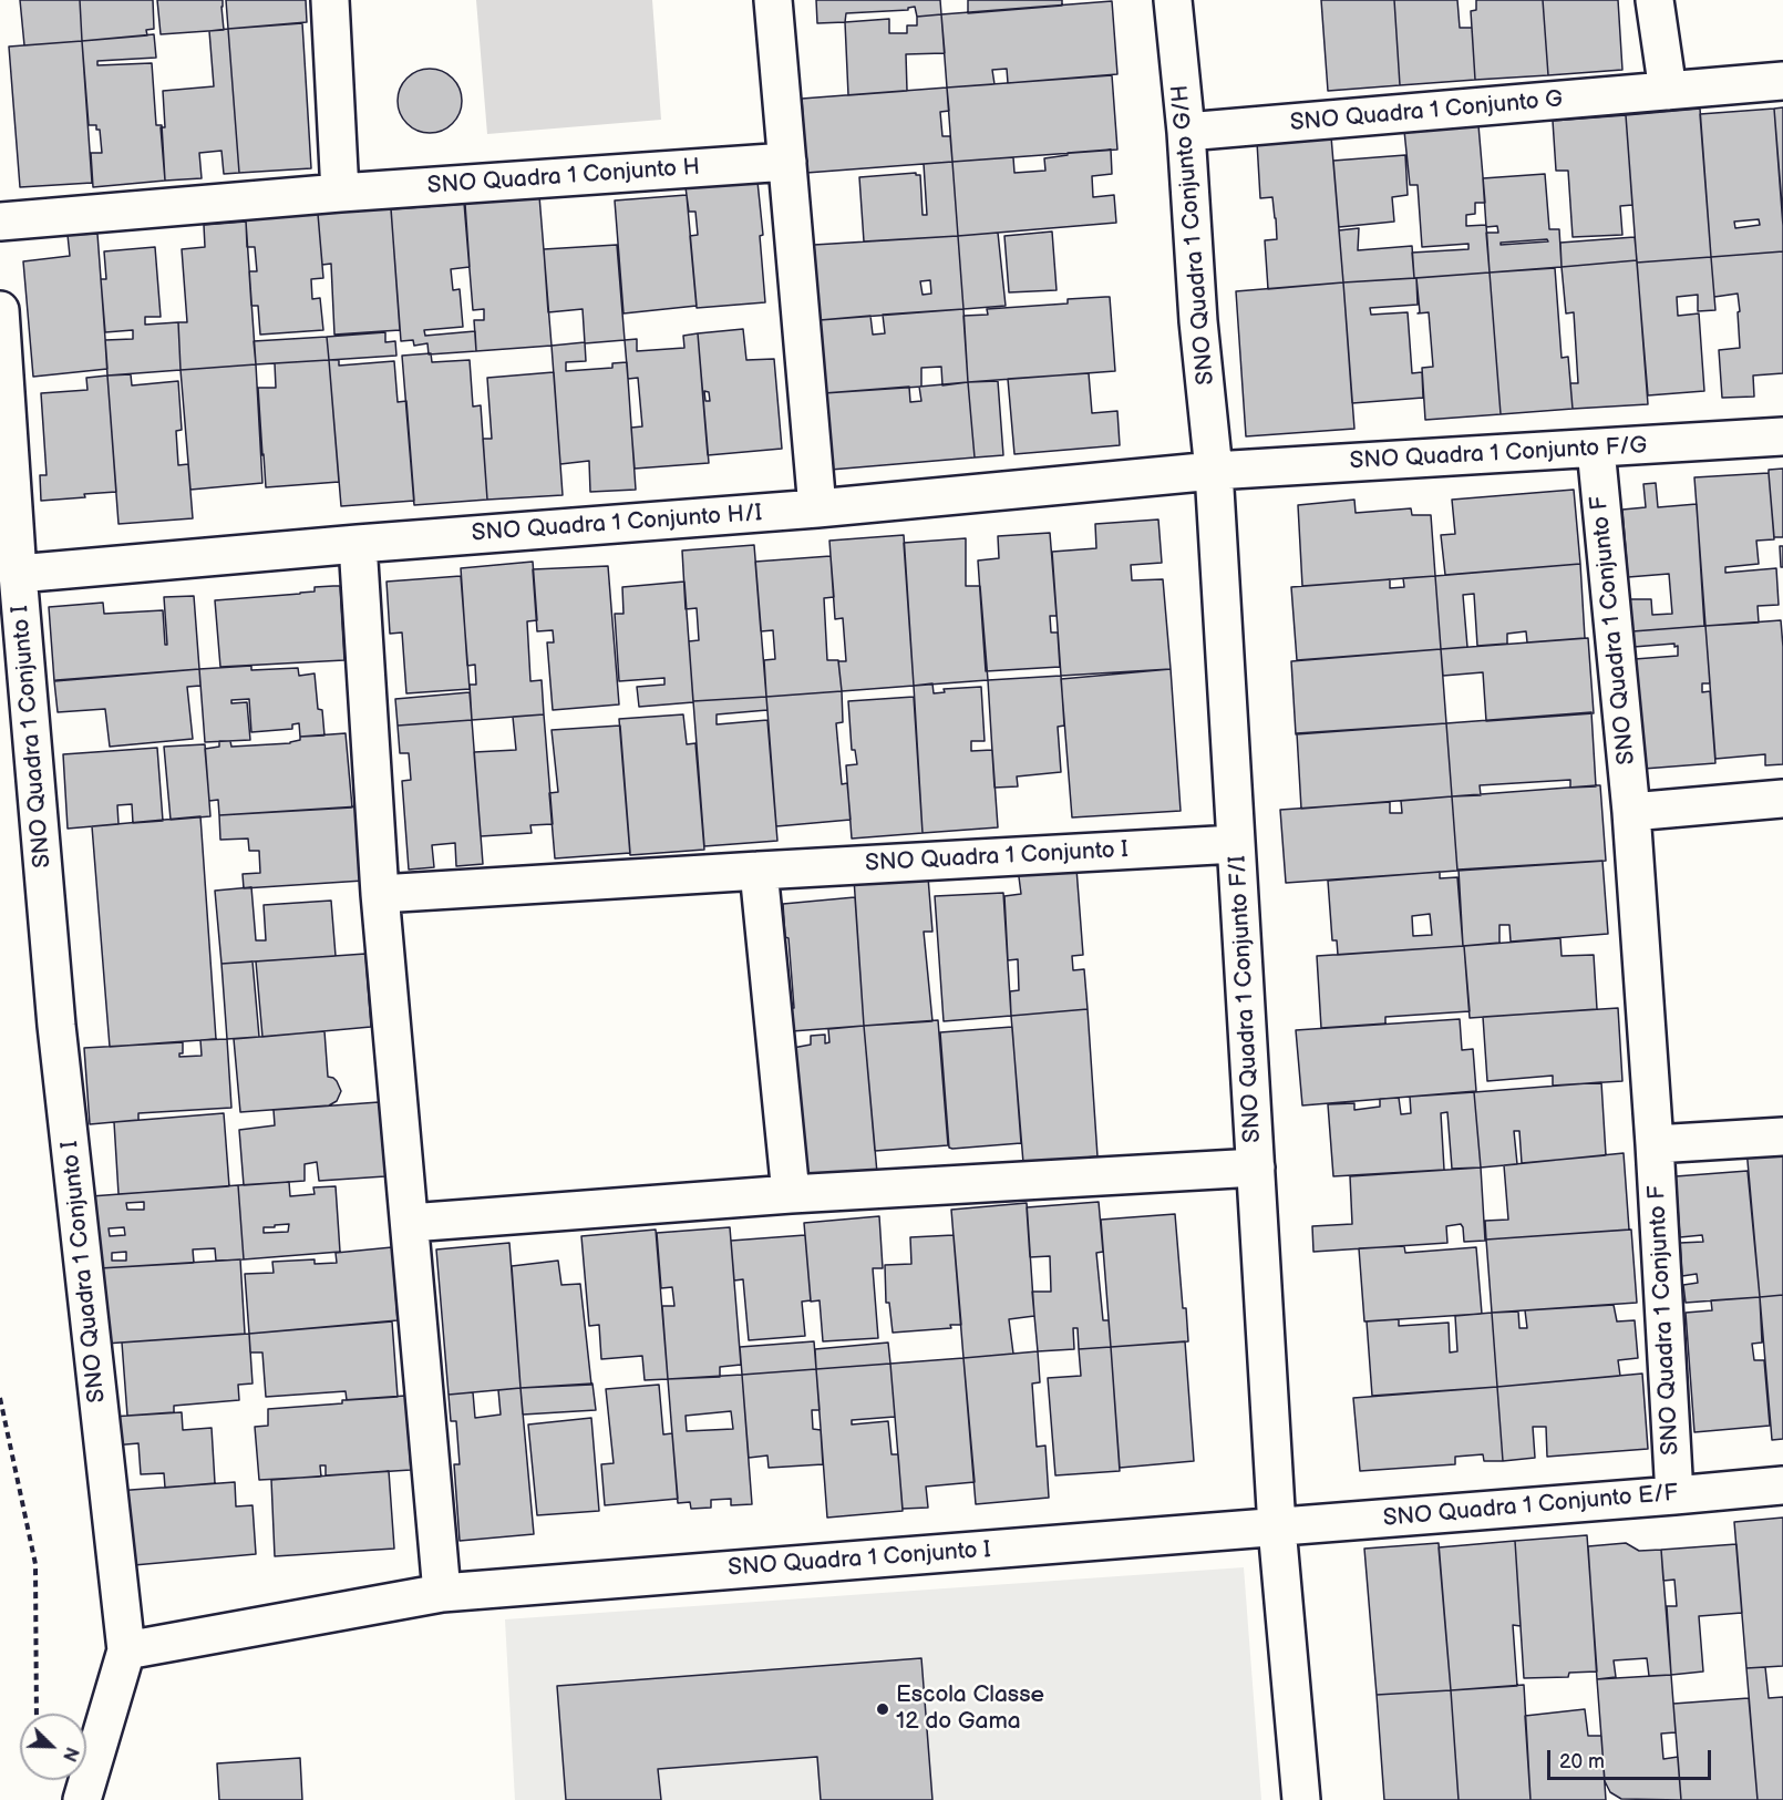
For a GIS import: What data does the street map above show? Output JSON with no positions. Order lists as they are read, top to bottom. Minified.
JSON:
{"streets":{"street":["SNO Quadra 1 Conjunto G","SNO Quadra 1 Conjunto H","SNO Quadra 1 Conjunto G/H","SNO Quadra 1 Conjunto F/G","SNO Quadra 1 Conjunto H/I","SNO Quadra 1 Conjunto F","SNO Quadra 1 Conjunto I","SNO Quadra 1 Conjunto F/I","SNO Quadra 1 Conjunto E/F"]},"crossings":[["SNO Quadra 1 Conjunto G","SNO Quadra 1 Conjunto G/H"],["SNO Quadra 1 Conjunto G/H","SNO Quadra 1 Conjunto F/G"],["SNO Quadra 1 Conjunto G/H","SNO Quadra 1 Conjunto H/I"],["SNO Quadra 1 Conjunto G/H","SNO Quadra 1 Conjunto F/I"],["SNO Quadra 1 Conjunto F/G","SNO Quadra 1 Conjunto H/I"],["SNO Quadra 1 Conjunto F/G","SNO Quadra 1 Conjunto F"],["SNO Quadra 1 Conjunto F/G","SNO Quadra 1 Conjunto F/I"],["SNO Quadra 1 Conjunto H/I","SNO Quadra 1 Conjunto I"],["SNO Quadra 1 Conjunto H/I","SNO Quadra 1 Conjunto F/I"],["SNO Quadra 1 Conjunto F","SNO Quadra 1 Conjunto E/F"],["SNO Quadra 1 Conjunto I","SNO Quadra 1 Conjunto F/I"],["SNO Quadra 1 Conjunto I","SNO Quadra 1 Conjunto E/F"],["SNO Quadra 1 Conjunto F/I","SNO Quadra 1 Conjunto E/F"]],"places":["Escola Classe 12 do Gama"],"scale_bar":"20 m","north":"bottom right"}
